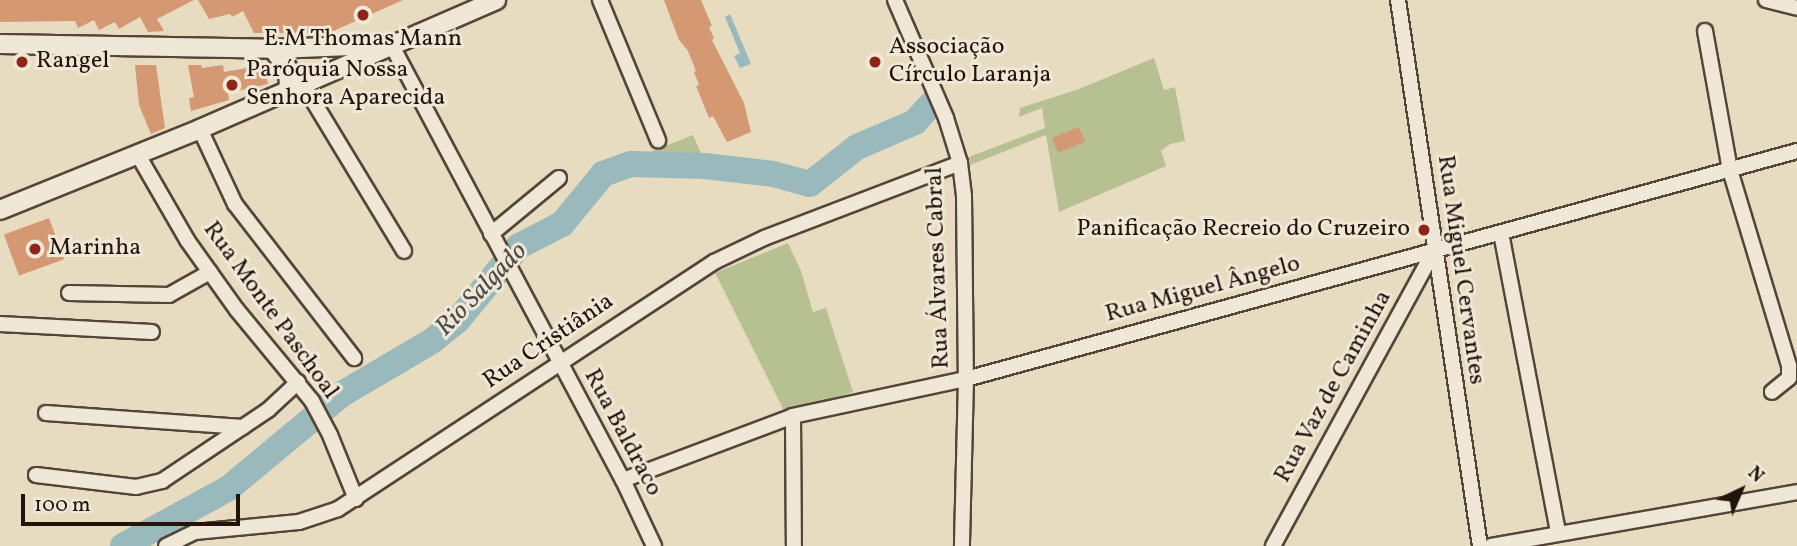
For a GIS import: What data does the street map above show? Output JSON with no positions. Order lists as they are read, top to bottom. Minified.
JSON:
{"streets":{"street":["Rua Álvares Cabral","Rua Miguel Cervantes","Rua Miguel Ângelo","Rua Monte Paschoal","Rua Cristiânia","Rua Vaz de Caminha","Rua Baldraco"]},"crossings":[["Rua Álvares Cabral","Rua Miguel Ângelo"],["Rua Álvares Cabral","Rua Cristiânia"],["Rua Miguel Cervantes","Rua Miguel Ângelo"],["Rua Miguel Cervantes","Rua Vaz de Caminha"],["Rua Miguel Ângelo","Rua Vaz de Caminha"],["Rua Miguel Ângelo","Rua Baldraco"],["Rua Monte Paschoal","Rua Cristiânia"],["Rua Cristiânia","Rua Baldraco"]],"water":["Rio Salgado"],"places":["E.M Thomas Mann","Rangel","Associação Círculo Laranja","Paróquia Nossa Senhora Aparecida","Panificação Recreio do Cruzeiro","Marinha"],"scale_bar":"100 m","north":"top right"}
